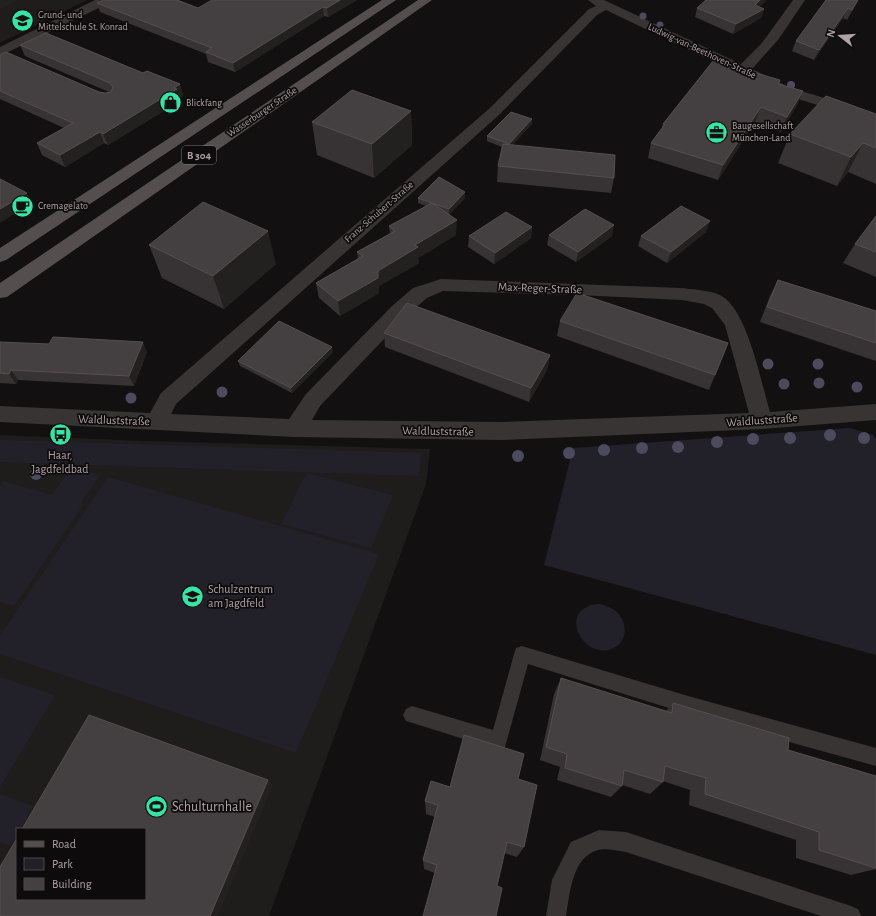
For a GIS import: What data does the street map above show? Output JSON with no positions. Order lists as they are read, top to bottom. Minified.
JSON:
{"streets":{"main road":["Wasserburger Straße","B 304"],"street":["Ludwig-van-Beethoven-Straße","Franz-Schubert-Straße","Max-Reger-Straße","Waldluststraße"]},"crossings":[["Ludwig-van-Beethoven-Straße","Franz-Schubert-Straße"],["Franz-Schubert-Straße","Waldluststraße"],["Max-Reger-Straße","Waldluststraße"]],"places":{"school or university":["Grund- und Mittelschule St. Konrad","Schulzentrum am Jagdfeld"],"shop":["Blickfang"],"office":["Baugesellschaft München-Land"],"cafe":["Cremagelato"],"bus stop":["Haar, Jagdfeldbad"],"sports":["Schulturnhalle"]},"legend":["Road","Park","Building"],"north":"left"}
